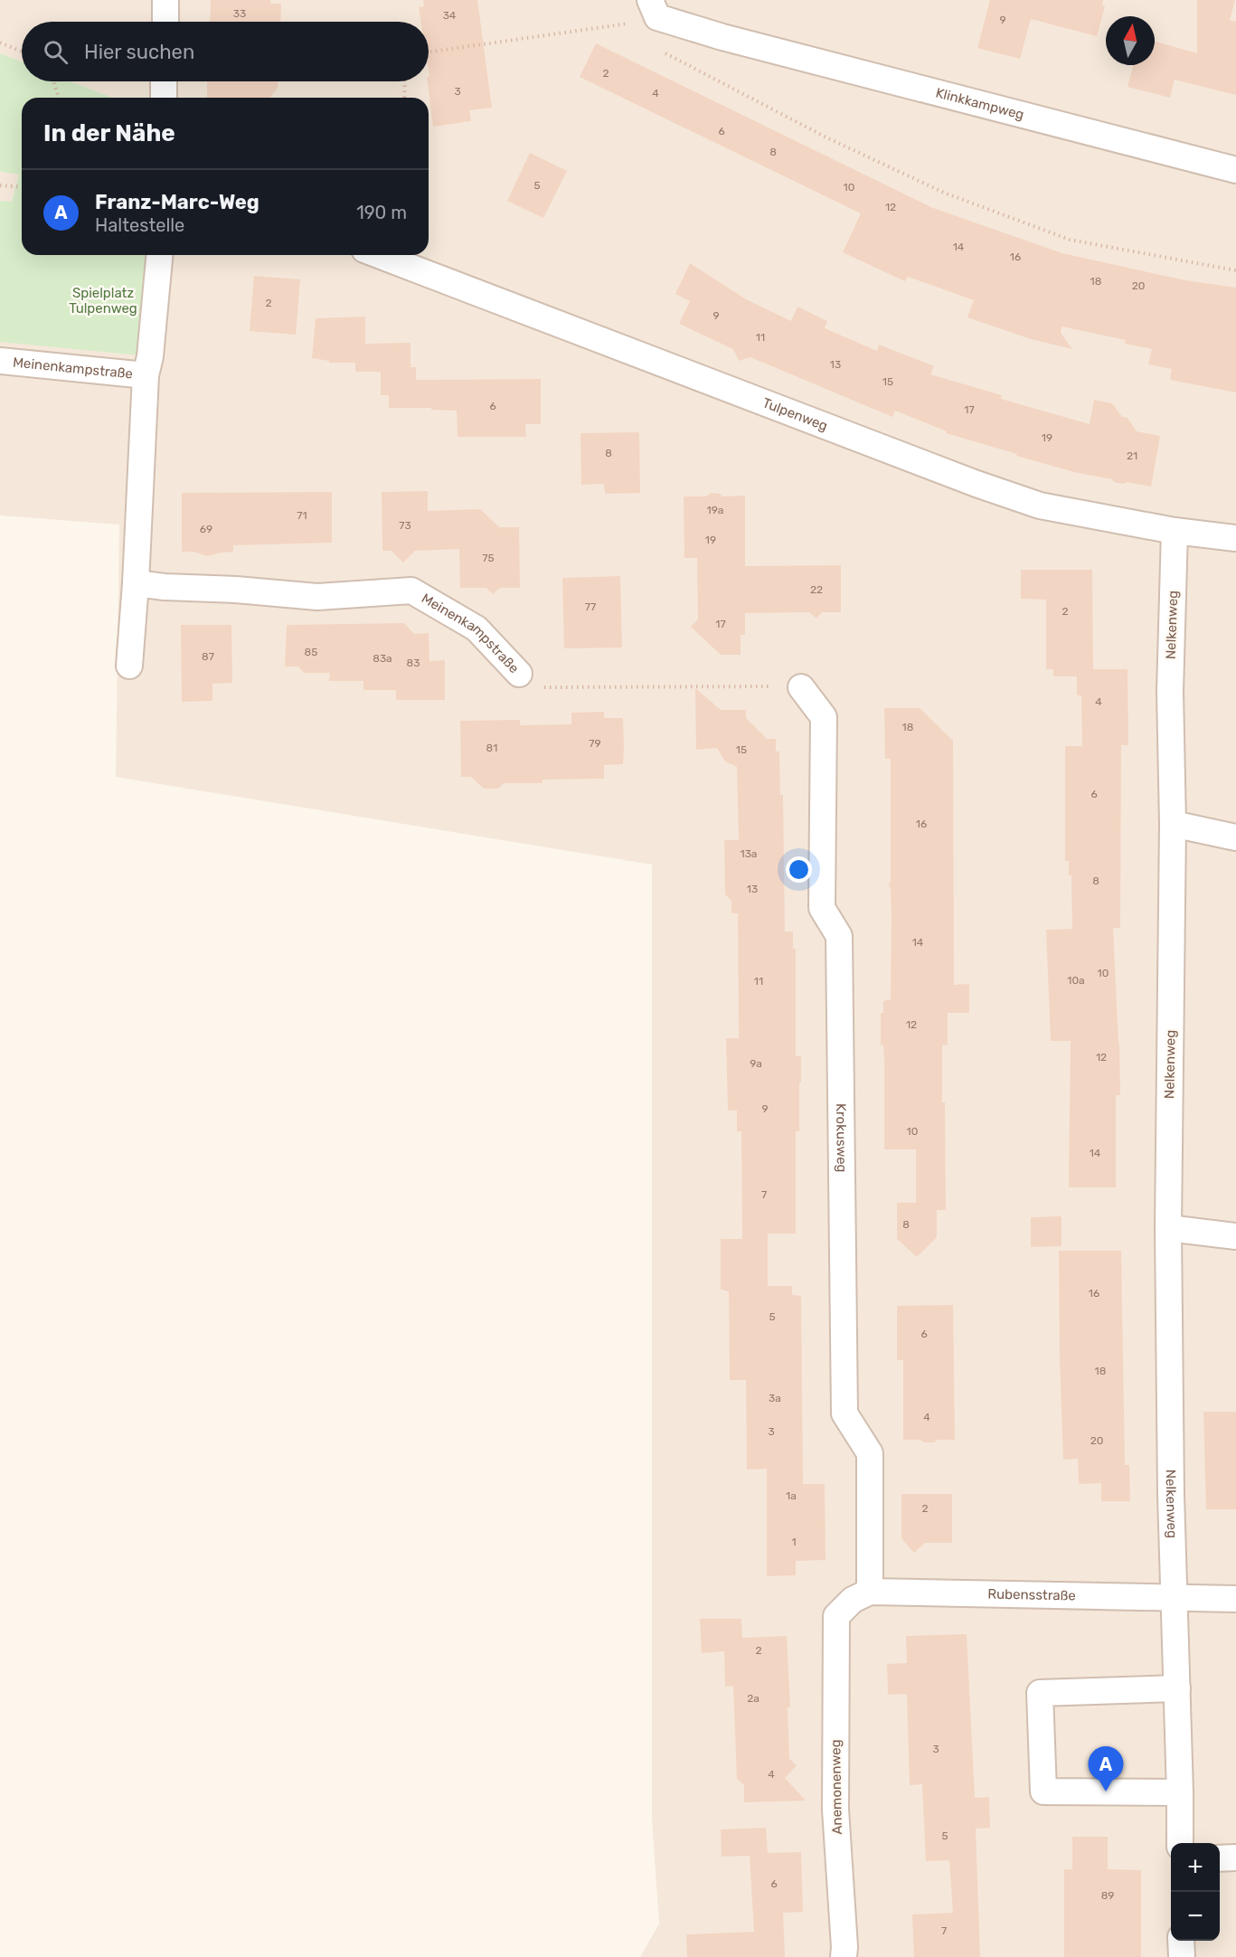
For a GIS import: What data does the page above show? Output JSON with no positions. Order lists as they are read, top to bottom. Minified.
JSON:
{"streets":{"street":["Klinkkampweg","Meinenkampstraße","Tulpenweg","Nelkenweg","Krokusweg","Rubensstraße","Anemonenweg"]},"crossings":[["Meinenkampstraße","Krokusweg"],["Tulpenweg","Nelkenweg"],["Nelkenweg","Rubensstraße"],["Krokusweg","Rubensstraße"],["Krokusweg","Anemonenweg"],["Rubensstraße","Anemonenweg"]],"parks":["Spielplatz Tulpenweg"],"house_numbers":["33","34","9","2","3","4","6","8","5","10","12","14","16","18","20","2","9","11","13","15","6","17","19","8","21","19a","71","73","69","19","75","22","77","2","17","85","87","83a","83","4","18","79","81","15","6","16","13a","8","13","14","10","10a","11","12","12","9a","9","10","14","7","8","16","5","6","18","3a","4","3","20","1a","2","1","2","2a","3","4","5","6","89","7"],"north":"top","page":{"search":"Hier suchen","heading":"In der Nähe","list":[{"mark":"A","name":"Franz-Marc-Weg","note":"Haltestelle","value":"190 m"}],"pins":"A","map_buttons":["+","−"]}}
